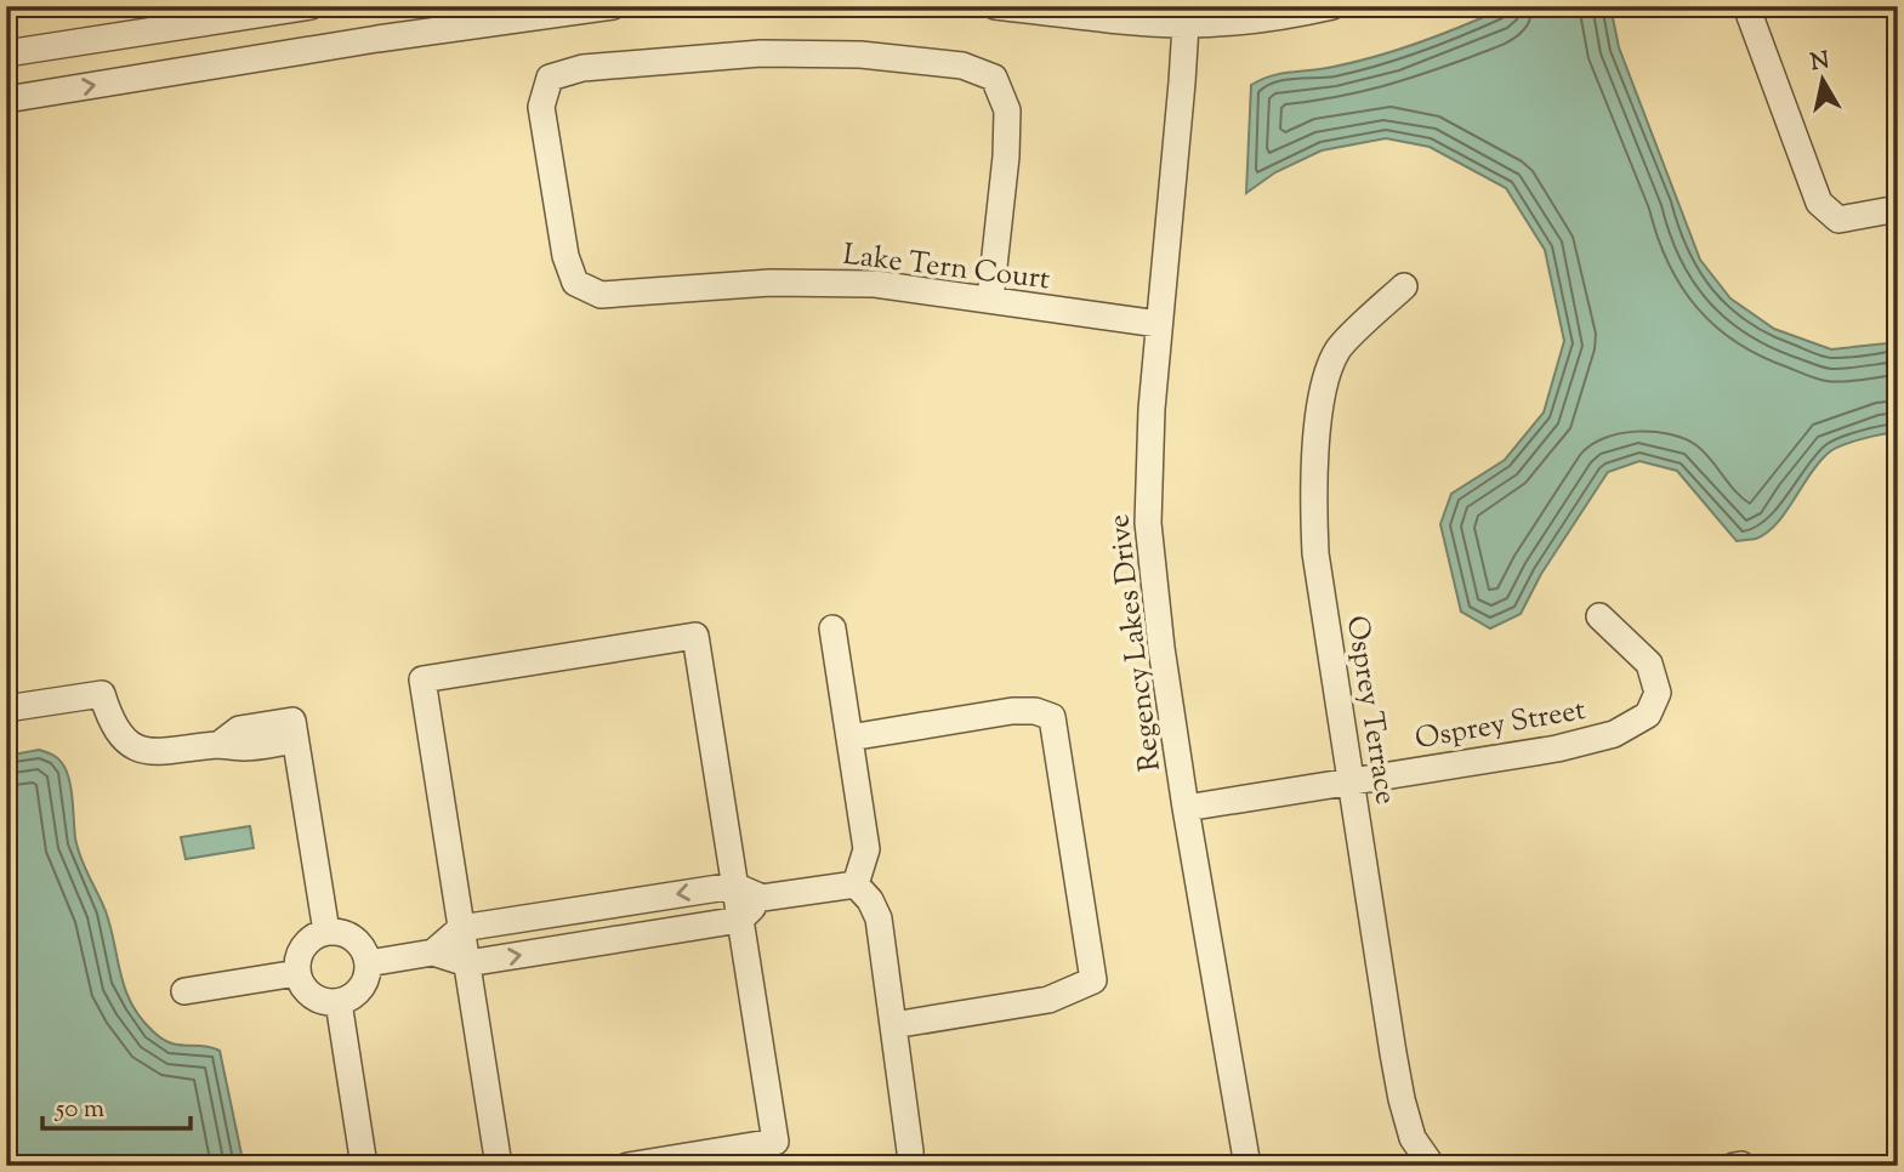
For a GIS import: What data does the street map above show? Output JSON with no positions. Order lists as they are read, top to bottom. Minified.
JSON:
{"streets":{"street":["Lake Tern Court","Regency Lakes Drive","Osprey Terrace","Osprey Street"]},"crossings":[["Lake Tern Court","Regency Lakes Drive"],["Regency Lakes Drive","Osprey Street"],["Osprey Terrace","Osprey Street"]],"scale_bar":"50 m","north":"top"}
